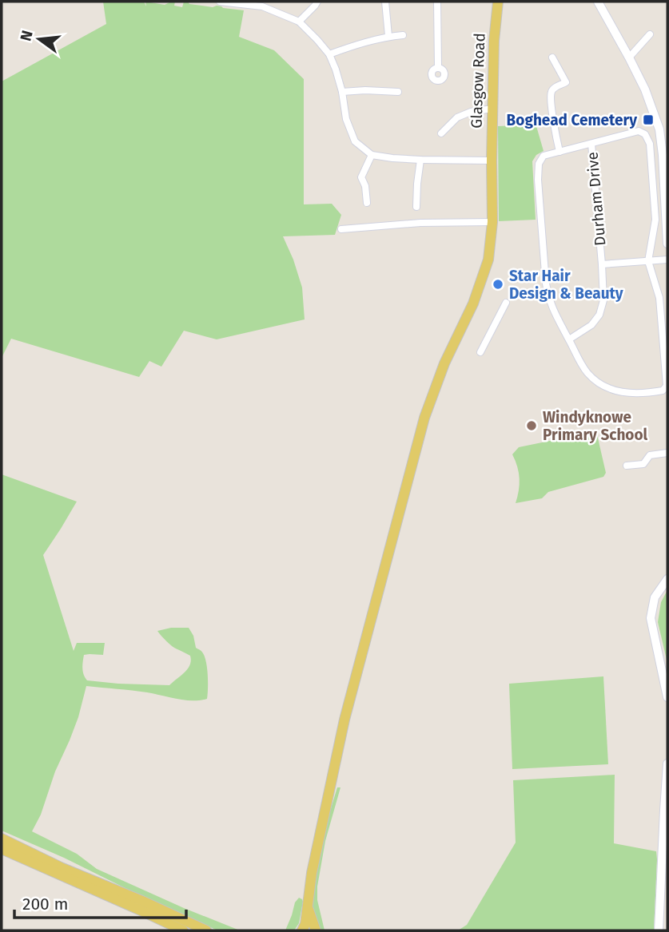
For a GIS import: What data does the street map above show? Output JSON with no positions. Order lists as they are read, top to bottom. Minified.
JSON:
{"streets":{"main road":["Glasgow Road"],"street":["Durham Drive"]},"places":{"transit":["Boghead Cemetery"],"other":["Star Hair Design & Beauty","Windyknowe Primary School"]},"scale_bar":"200 m","north":"left"}
